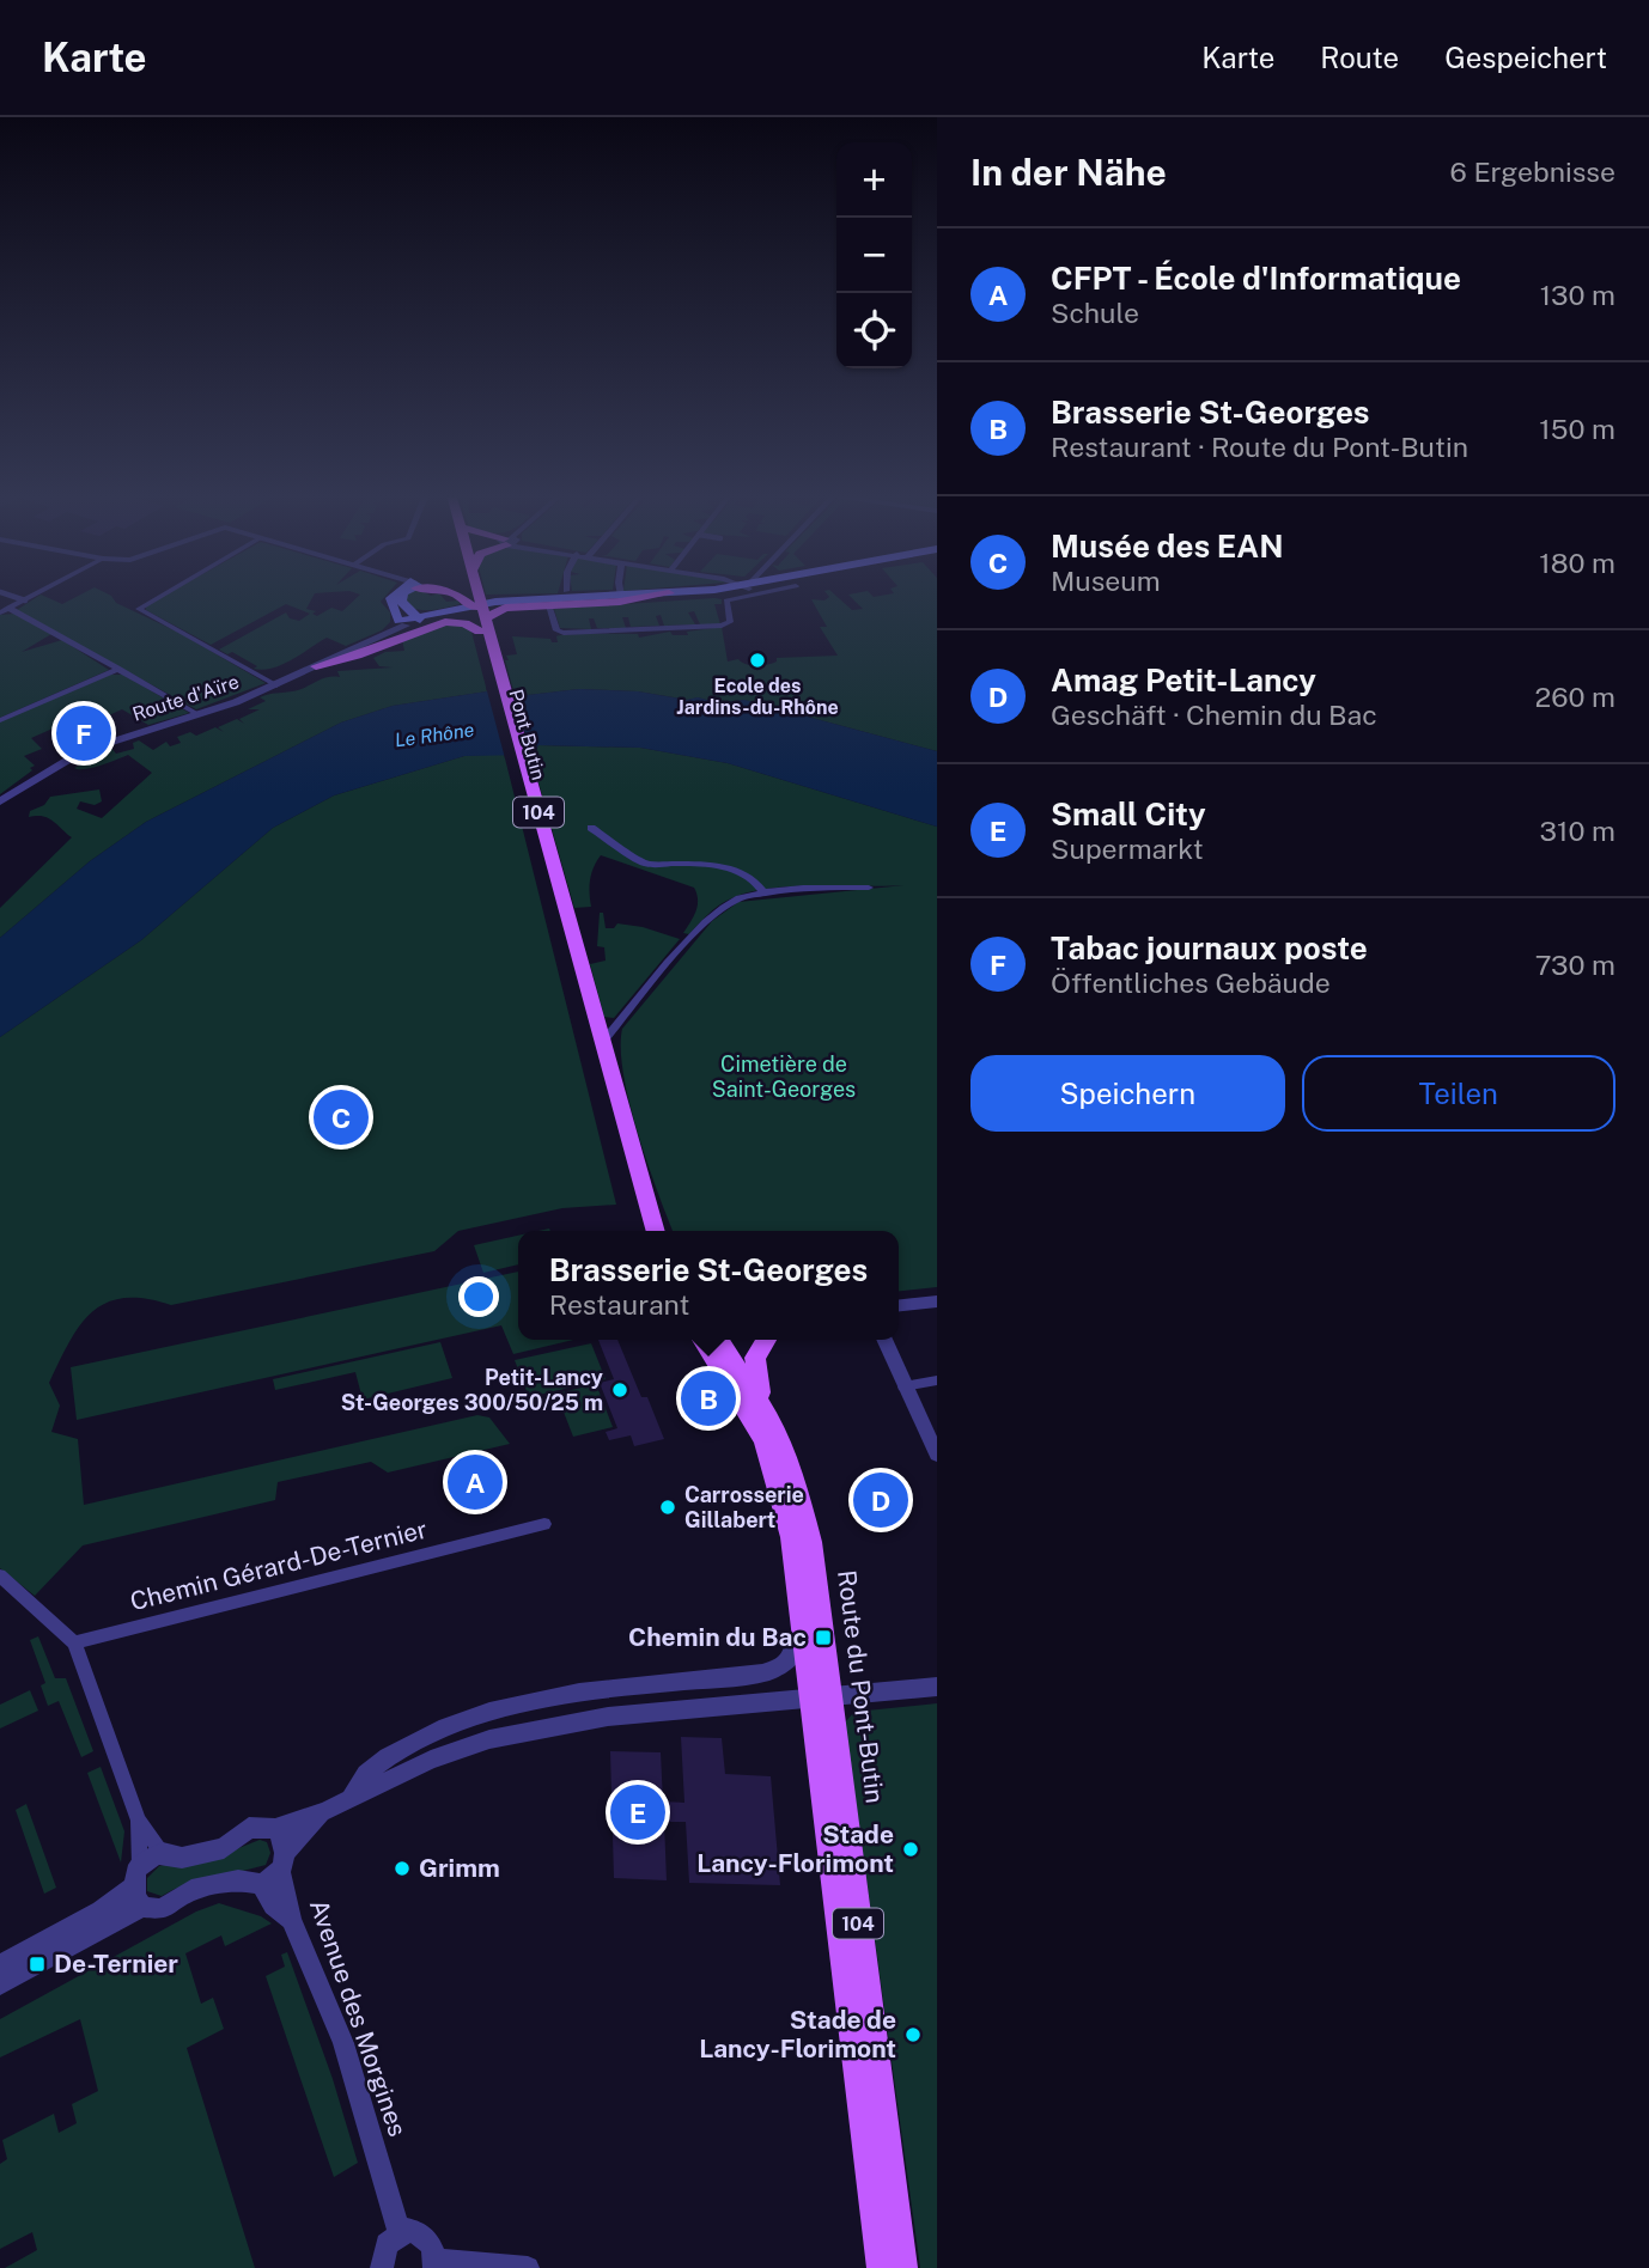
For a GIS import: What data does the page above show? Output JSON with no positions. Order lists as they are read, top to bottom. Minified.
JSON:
{"streets":{"main road":["Route d'Aïre","Pont Butin","104","Route du Pont-Butin"],"street":["Chemin Gérard-De-Ternier","Avenue des Morgines"]},"crossings":[["Pont Butin","104"]],"water":["Le Rhône"],"parks":["Cimetière de Saint-Georges"],"places":{"other":["Ecole des Jardins-du-Rhône","Petit-Lancy St-Georges 300/50/25 m","Carrosserie Gillabert","Stade Lancy-Florimont","Grimm","Stade de Lancy-Florimont"],"transit":["Chemin du Bac","De-Ternier"]},"page":{"header":"Karte","nav":["Karte","Route","Gespeichert"],"heading":["In der Nähe","6 Ergebnisse"],"map_buttons":["+","−"],"list":[{"mark":"A","name":"CFPT - École d'Informatique","note":"Schule","value":"130 m"},{"mark":"B","name":"Brasserie St-Georges","note":"Restaurant · Route du Pont-Butin","value":"150 m"},{"mark":"C","name":"Musée des EAN","note":"Museum","value":"180 m"},{"mark":"D","name":"Amag Petit-Lancy","note":"Geschäft · Chemin du Bac","value":"260 m"},{"mark":"E","name":"Small City","note":"Supermarkt","value":"310 m"},{"mark":"F","name":"Tabac journaux poste","note":"Öffentliches Gebäude","value":"730 m"}],"pins":["F","C","B","A","D","E"],"buttons":["Speichern","Teilen"],"popup":["Brasserie St-Georges","Restaurant"]}}
